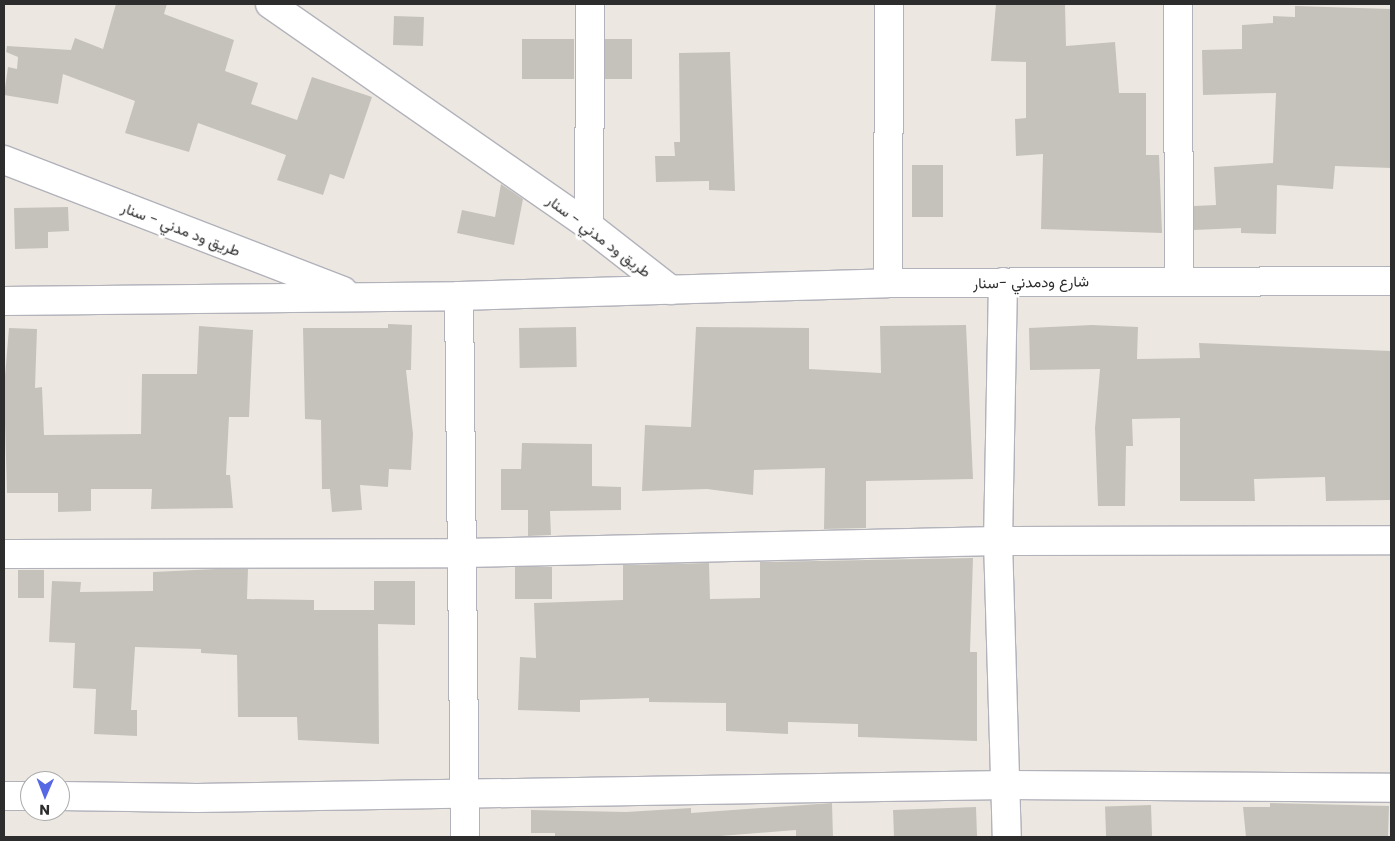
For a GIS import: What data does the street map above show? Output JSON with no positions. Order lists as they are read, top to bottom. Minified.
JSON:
{"streets":{"street":["طريق ود مدني - سنار","شارع ودمدني -سنار"]},"crossings":[["طريق ود مدني - سنار","شارع ودمدني -سنار"]],"north":"bottom"}
